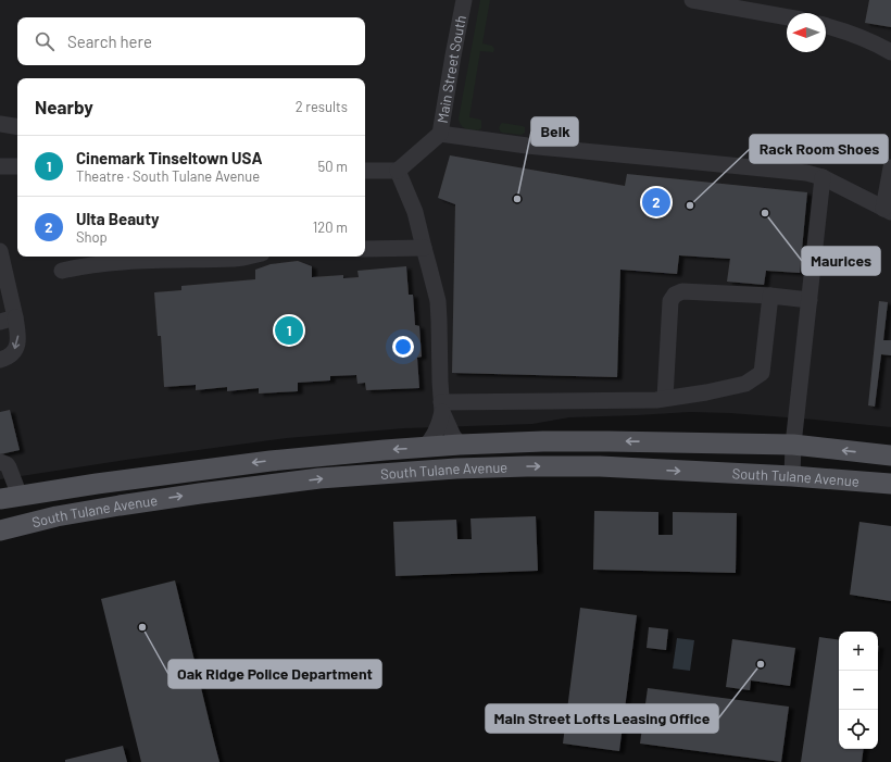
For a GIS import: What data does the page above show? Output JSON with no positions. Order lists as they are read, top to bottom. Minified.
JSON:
{"streets":{"main road":["South Tulane Avenue"],"street":["Main Street South"]},"places":["Belk","Rack Room Shoes","Maurices","Oak Ridge Police Department","Main Street Lofts Leasing Office"],"north":"left","page":{"search":"Search here","heading":["Nearby","2 results"],"list":[{"mark":"1","name":"Cinemark Tinseltown USA","note":"Theatre · South Tulane Avenue","value":"50 m"},{"mark":"2","name":"Ulta Beauty","note":"Shop","value":"120 m"}],"pins":["2","1"],"map_buttons":["+","−"]}}
